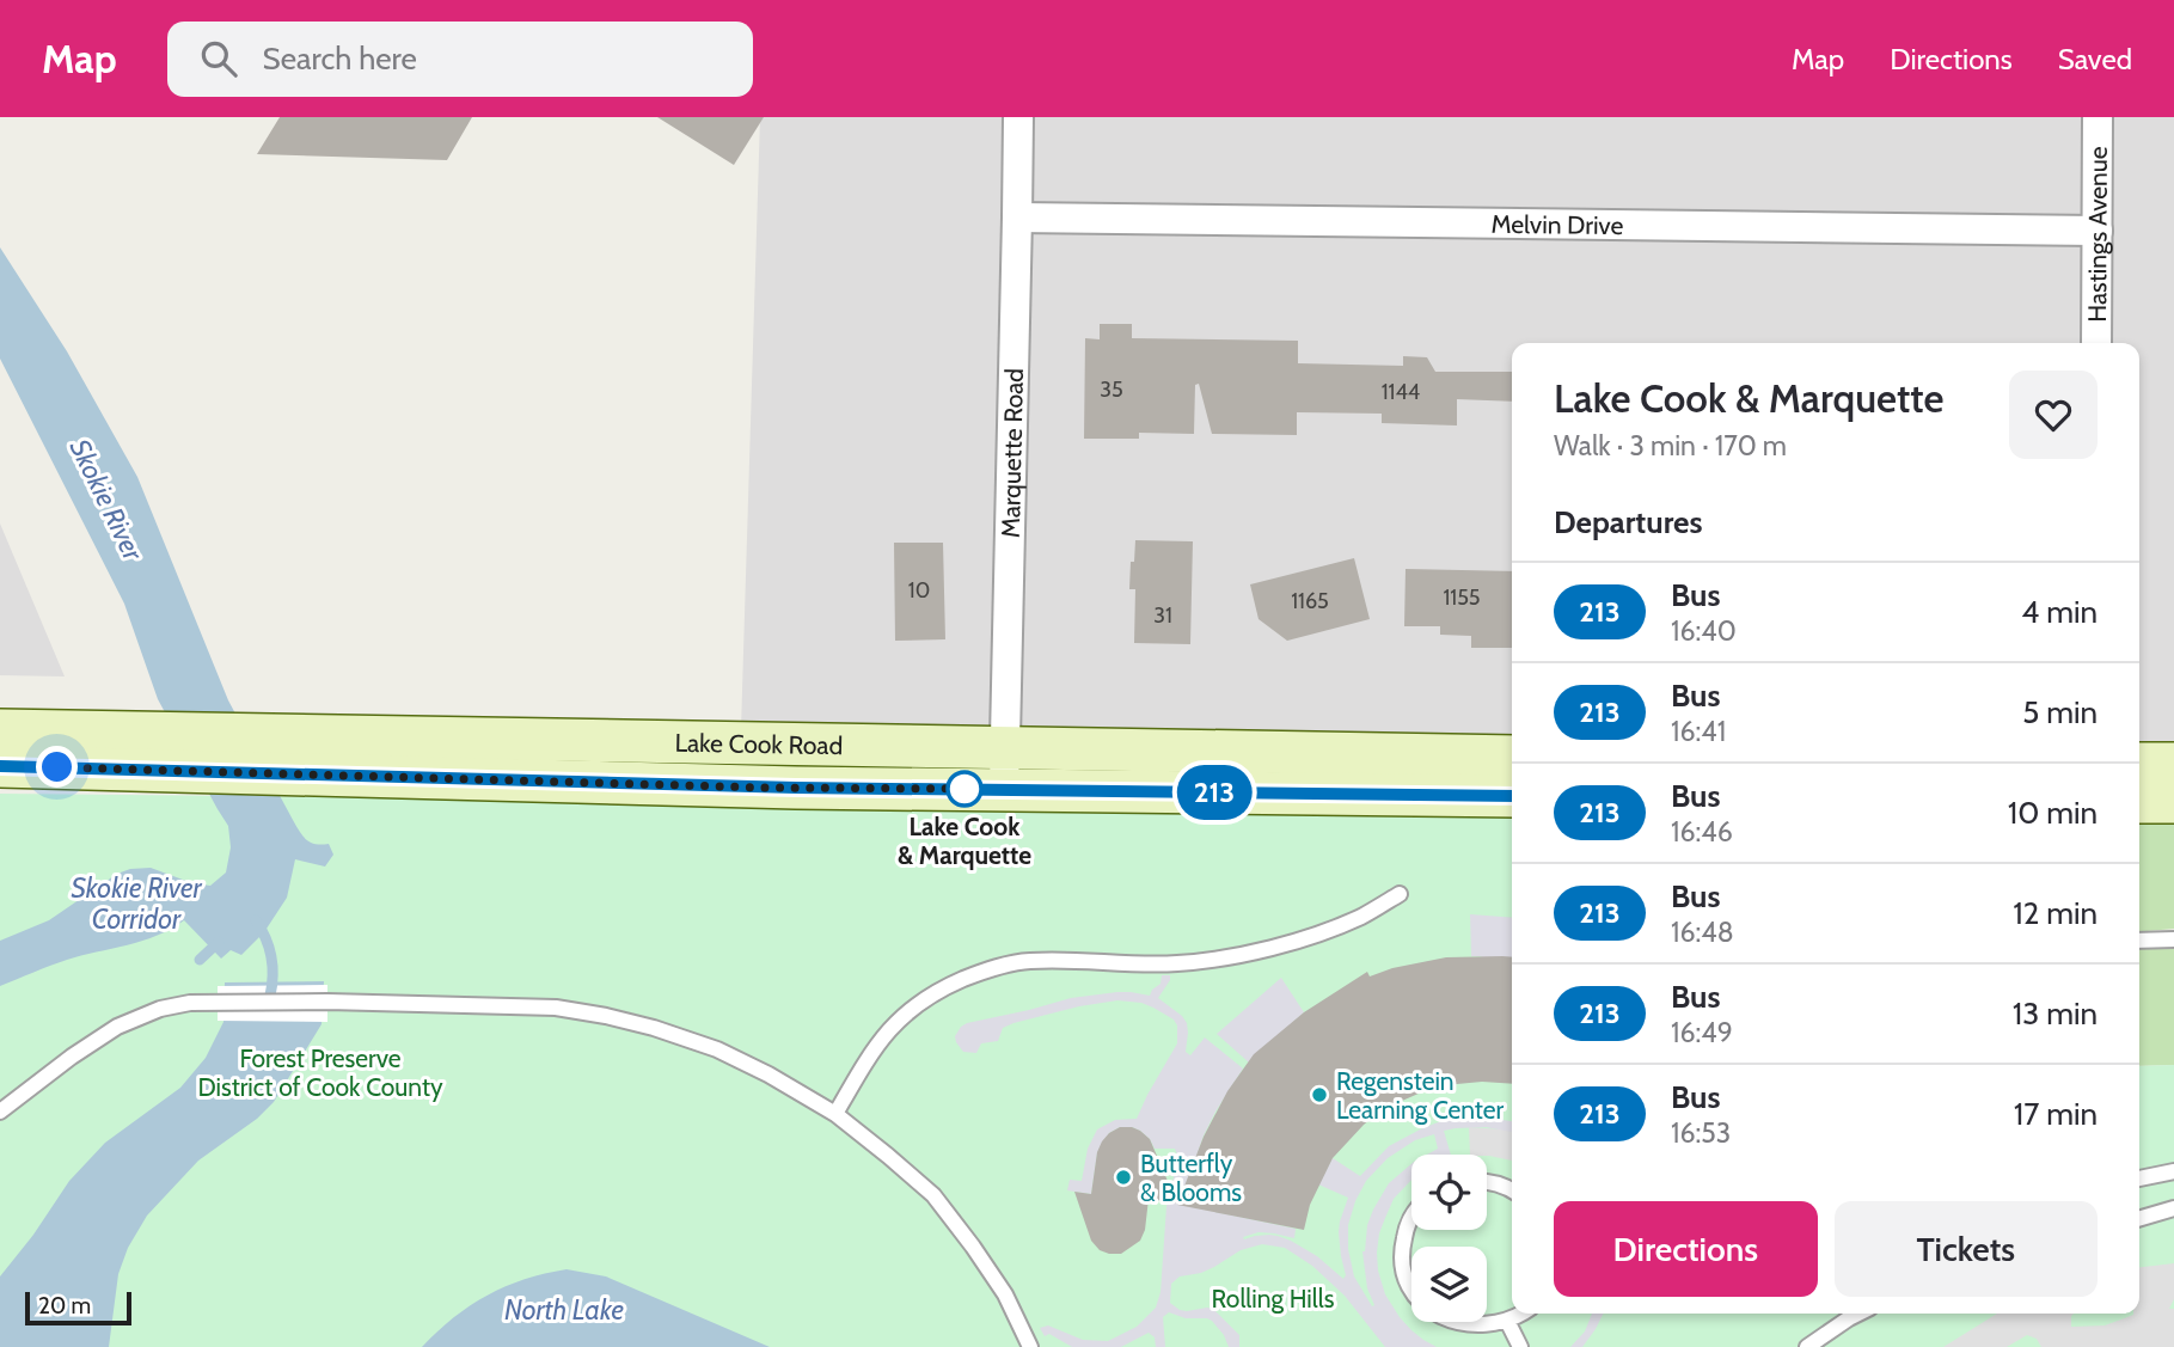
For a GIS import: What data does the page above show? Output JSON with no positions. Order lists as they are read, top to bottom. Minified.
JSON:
{"streets":{"main road":["Lake Cook Road"],"street":["Melvin Drive","Hastings Avenue","Marquette Road"]},"crossings":[["Melvin Drive","Hastings Avenue"],["Melvin Drive","Marquette Road"],["Marquette Road","Lake Cook Road"]],"water":["Skokie River","Skokie River Corridor","North Lake"],"parks":["Forest Preserve District of Cook County","Rolling Hills"],"places":["Lake Cook & Marquette","Regenstein Learning Center","Butterfly & Blooms"],"lines":["bus line 213"],"house_numbers":["35","1144","10","1155","1165","31"],"scale_bar":"20 m","page":{"header":"Map","search":"Search here","nav":["Map","Directions","Saved"],"on_map":"213","heading":[["Lake Cook & Marquette","Walk · 3 min · 170 m"],"Departures"],"list":[{"mark":"213","name":"Bus","note":"16:40","value":"4 min"},{"mark":"213","name":"Bus","note":"16:41","value":"5 min"},{"mark":"213","name":"Bus","note":"16:46","value":"10 min"},{"mark":"213","name":"Bus","note":"16:48","value":"12 min"},{"mark":"213","name":"Bus","note":"16:49","value":"13 min"},{"mark":"213","name":"Bus","note":"16:53","value":"17 min"}],"buttons":["Directions","Tickets"],"scale":"20 m"}}
